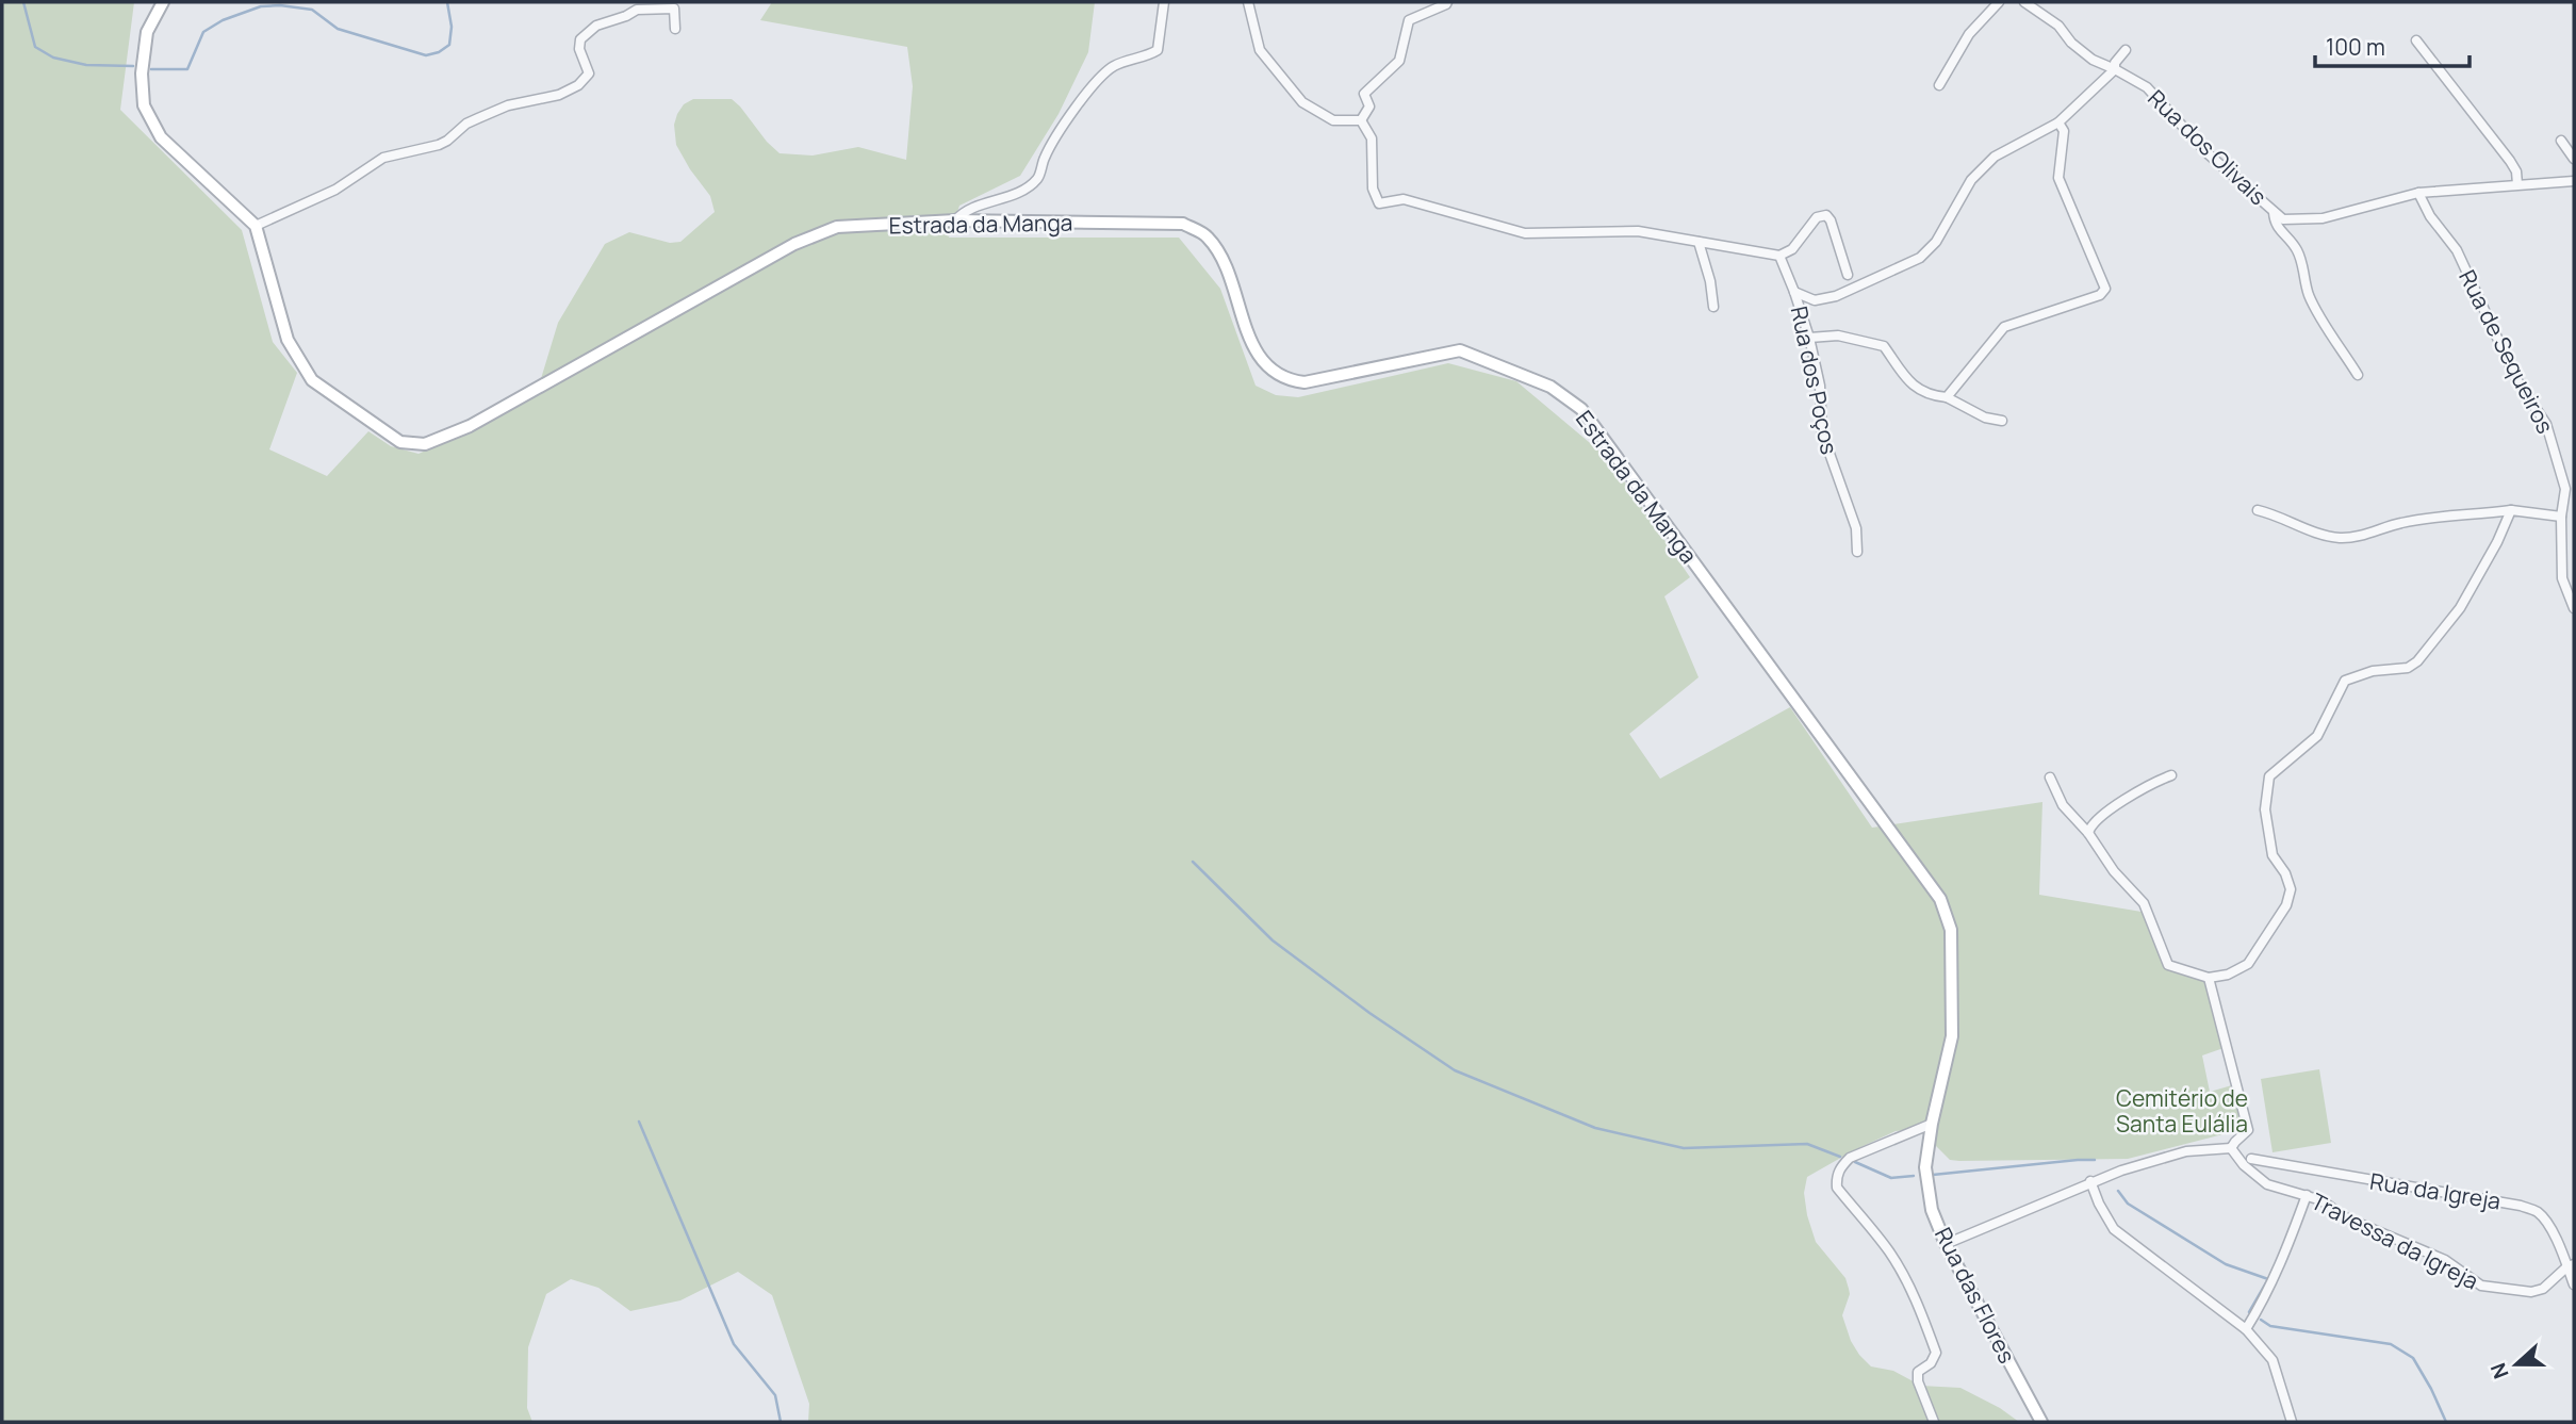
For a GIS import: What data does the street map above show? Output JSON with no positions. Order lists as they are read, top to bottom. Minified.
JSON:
{"streets":{"street":["Rua dos Olivais","Estrada da Manga","Rua de Sequeiros","Rua dos Poços","Rua da Igreja","Travessa da Igreja","Rua das Flores"]},"crossings":[["Rua dos Olivais","Rua de Sequeiros"],["Estrada da Manga","Rua das Flores"],["Rua da Igreja","Travessa da Igreja"]],"parks":["Cemitério de Santa Eulália"],"scale_bar":"100 m","north":"left"}
